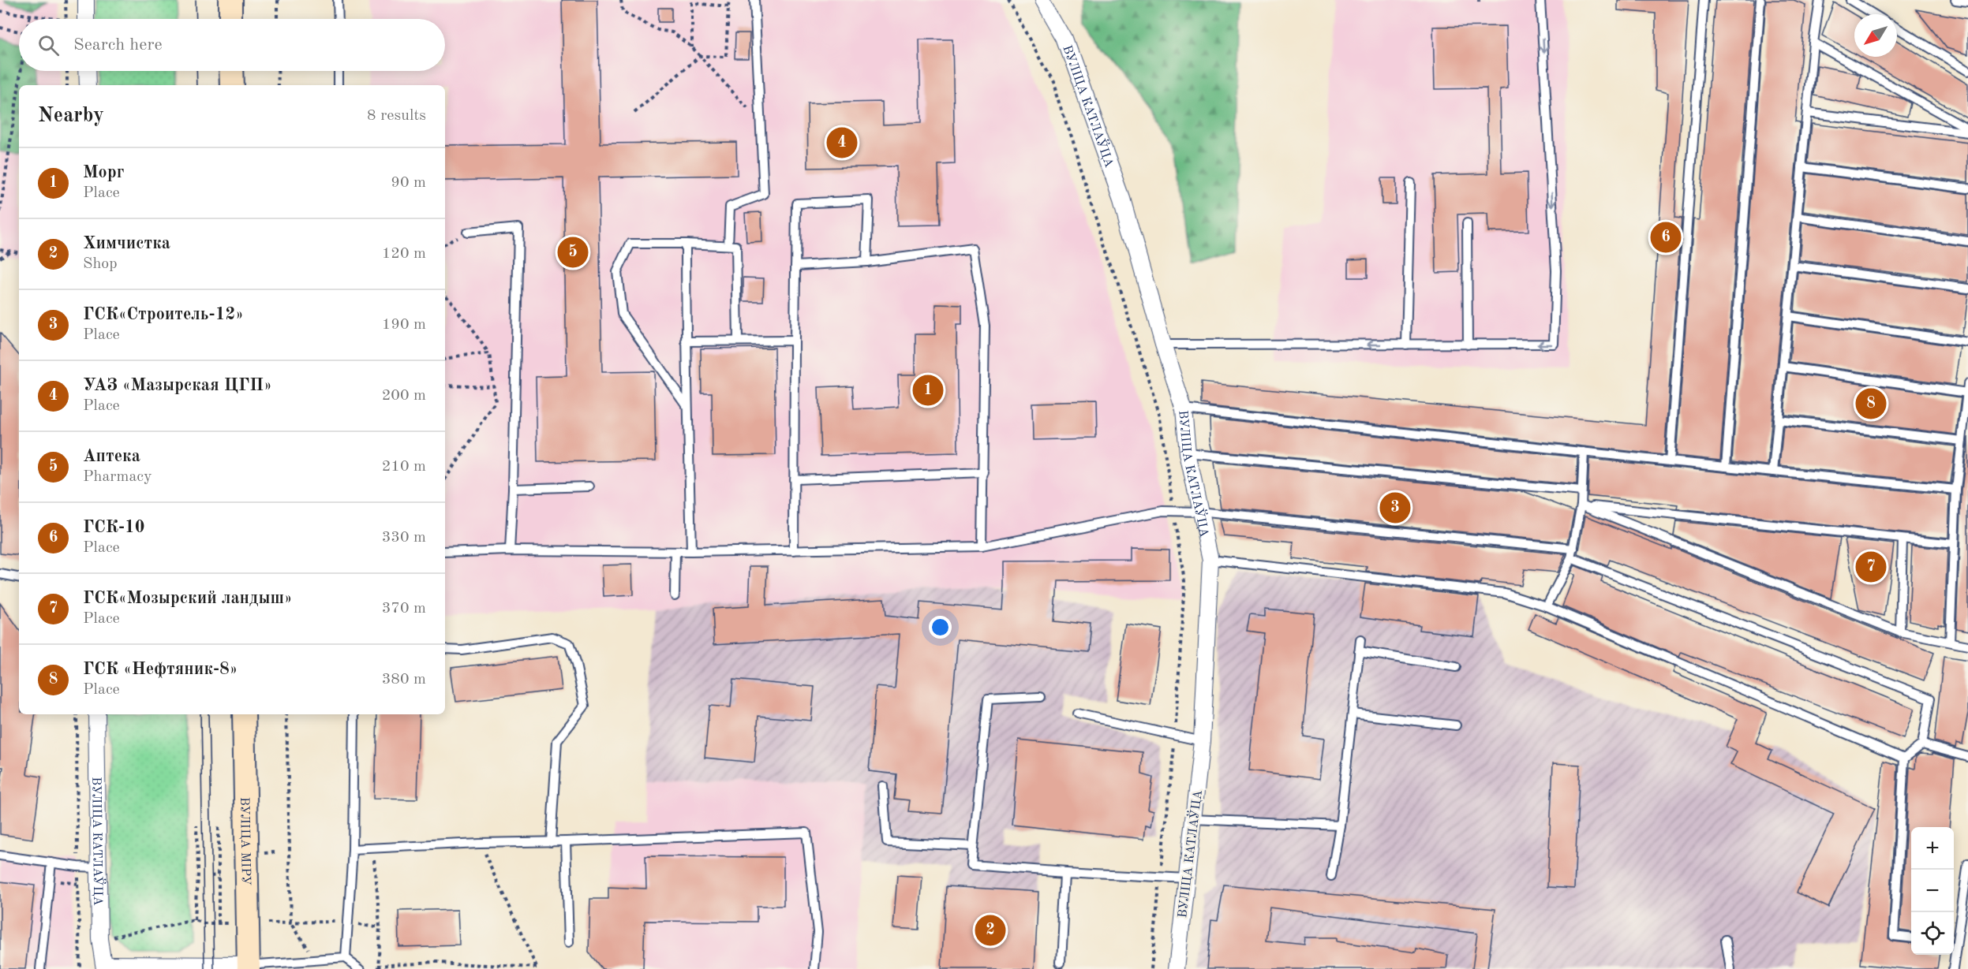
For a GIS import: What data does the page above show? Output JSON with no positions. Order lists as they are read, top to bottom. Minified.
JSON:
{"streets":{"main road":["ВУЛІЦА МІРУ"],"street":["ВУЛІЦА КАТЛАЎЦА"]},"north":"bottom left","page":{"search":"Search here","heading":["Nearby","8 results"],"pins":["4","6","5","1","8","3","7","2"],"list":[{"mark":"1","name":"Морг","note":"Place","value":"90 m"},{"mark":"2","name":"Химчистка","note":"Shop","value":"120 m"},{"mark":"3","name":"ГСК«Строитель-12»","note":"Place","value":"190 m"},{"mark":"4","name":"УАЗ «Мазырская ЦГП»","note":"Place","value":"200 m"},{"mark":"5","name":"Аптека","note":"Pharmacy","value":"210 m"},{"mark":"6","name":"ГСК-10","note":"Place","value":"330 m"},{"mark":"7","name":"ГСК«Мозырский ландыш»","note":"Place","value":"370 m"},{"mark":"8","name":"ГСК «Нефтяник-8»","note":"Place","value":"380 m"}],"map_buttons":["+","−"]}}
